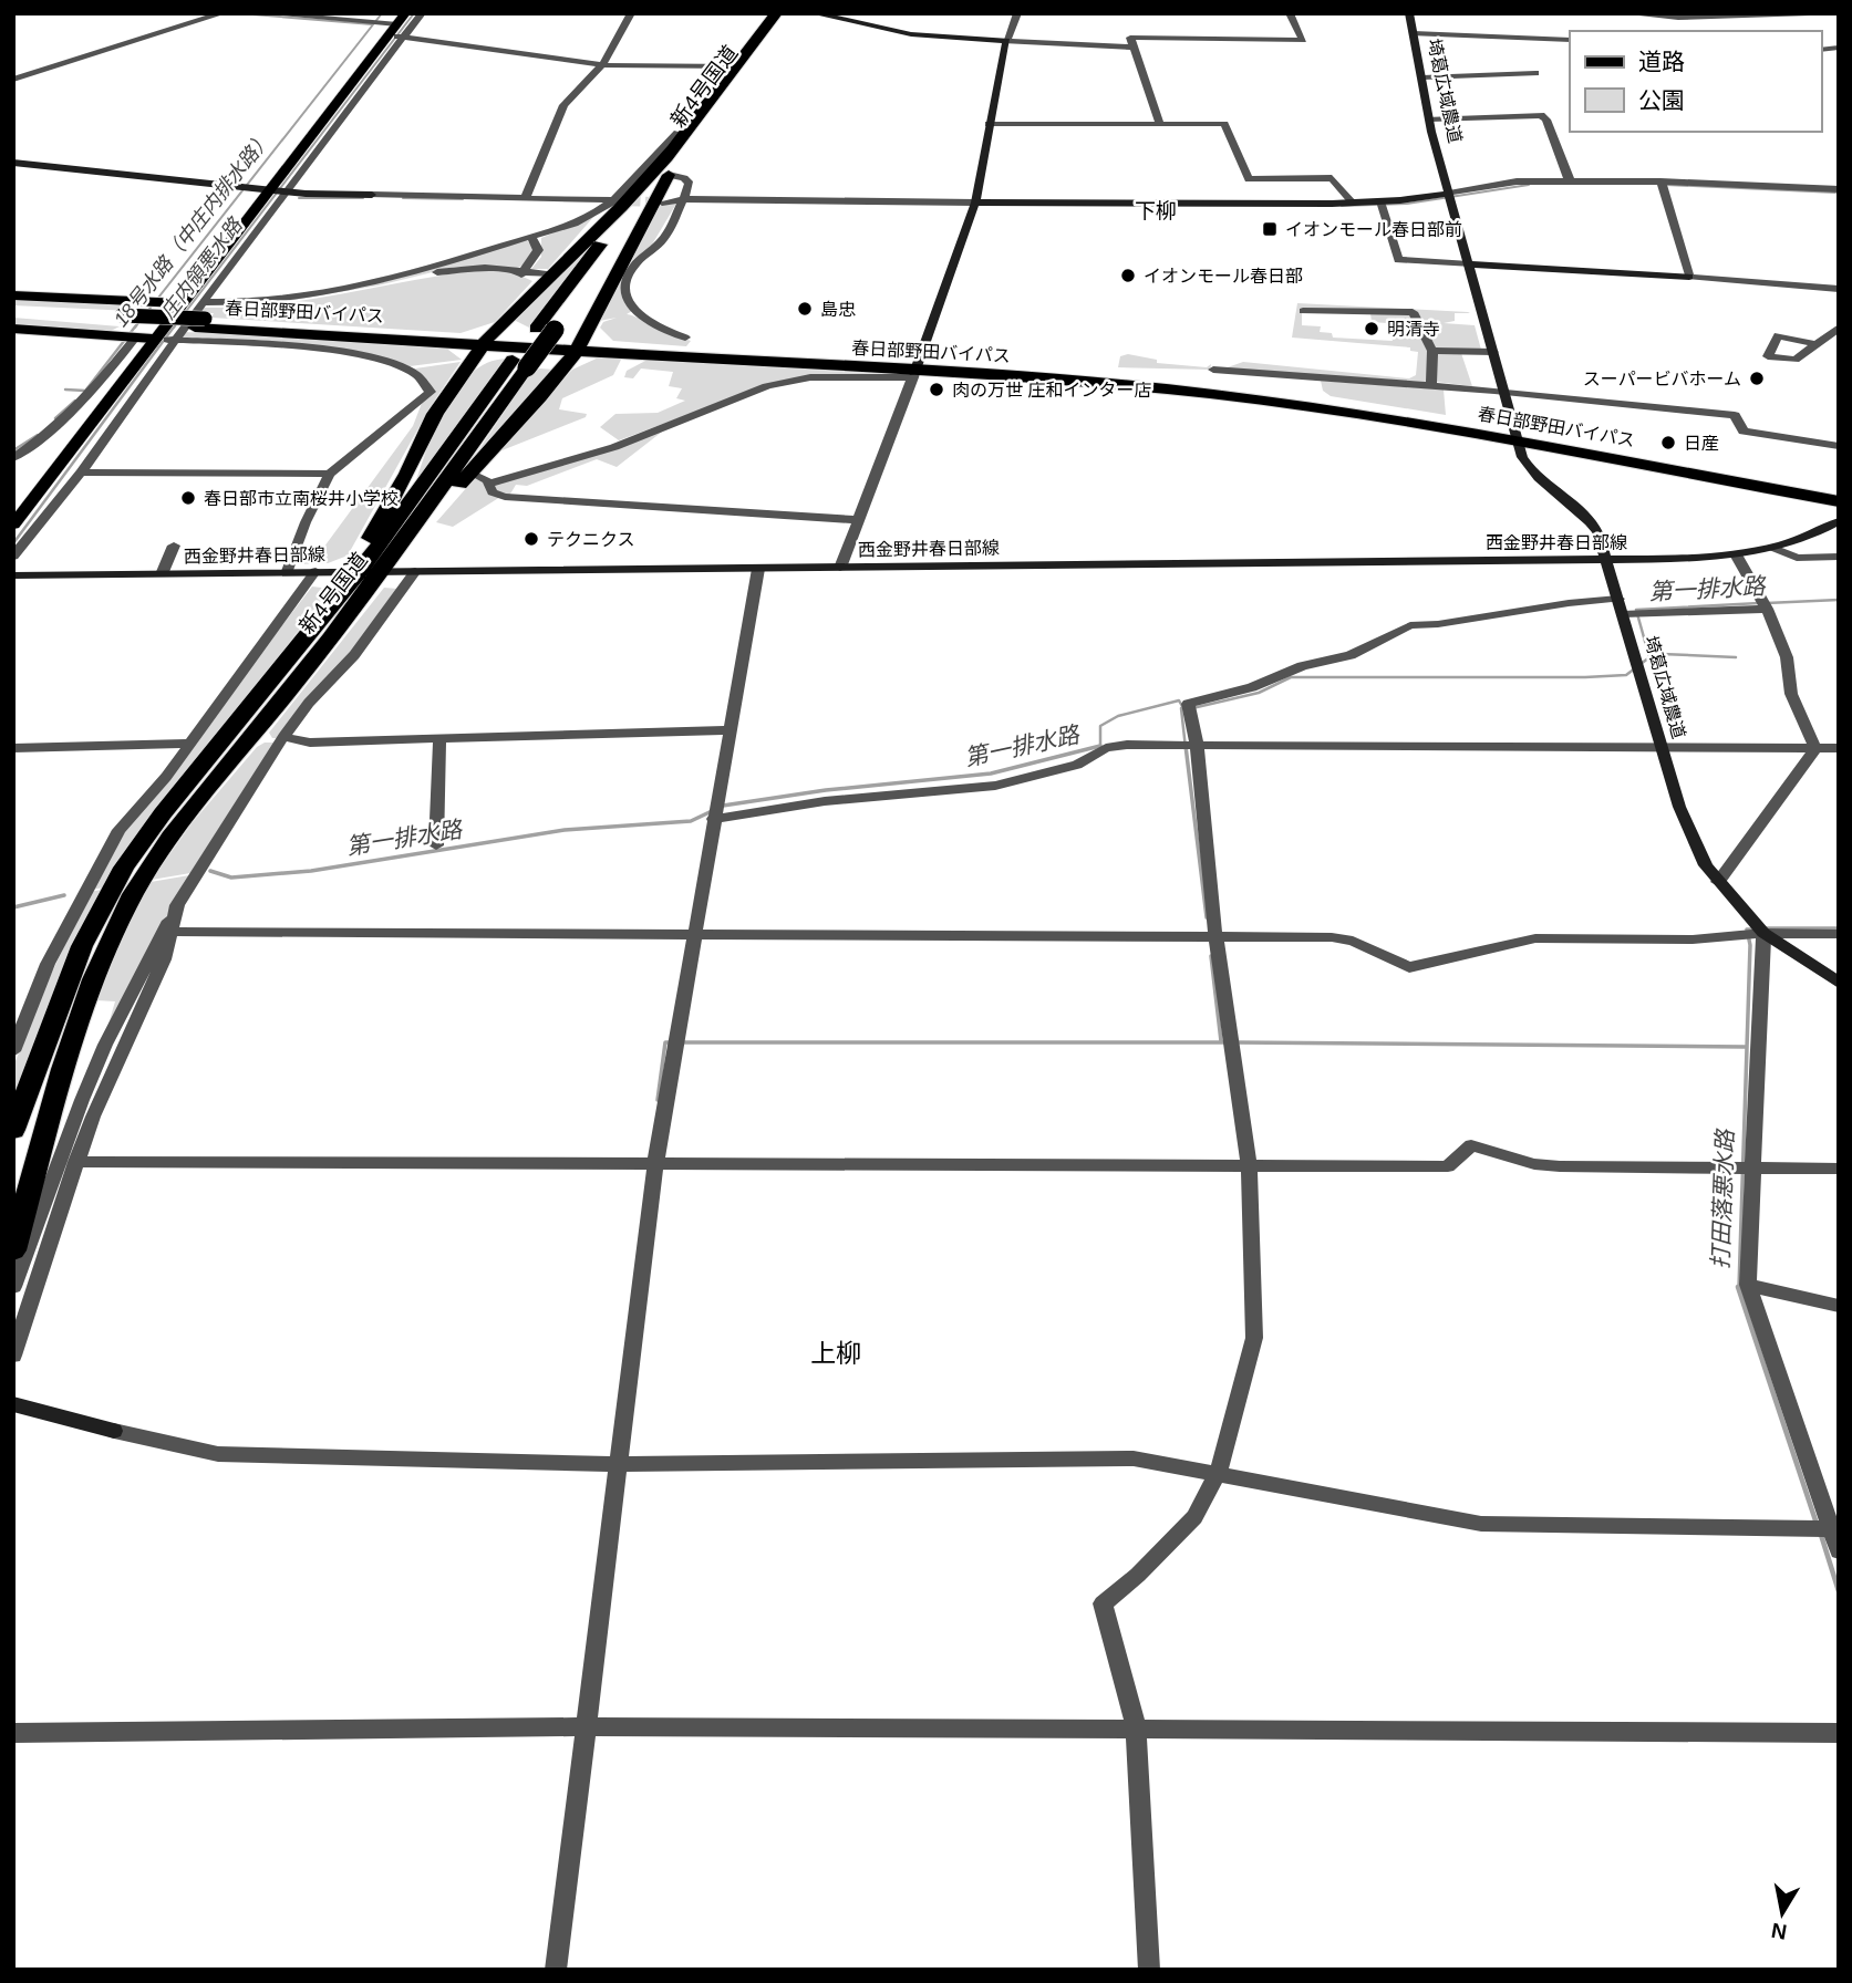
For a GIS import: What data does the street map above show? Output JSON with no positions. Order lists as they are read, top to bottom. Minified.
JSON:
{"streets":{"highway":["新4号国道","春日部野田バイパス"],"street":["埼葛広域農道","西金野井春日部線"]},"crossings":[["新4号国道","西金野井春日部線"],["埼葛広域農道","春日部野田バイパス"],["埼葛広域農道","西金野井春日部線"]],"districts":["下柳","上柳"],"water":["18号水路（中庄内排水路）","庄内領悪水路","第一排水路","打田落悪水路"],"places":{"transit":["イオンモール春日部前"],"other":["イオンモール春日部","島忠","明清寺","スーパービバホーム","肉の万世 庄和インター店","日産","春日部市立南桜井小学校","テクニクス"]},"legend":["道路","公園"],"north":"bottom"}
